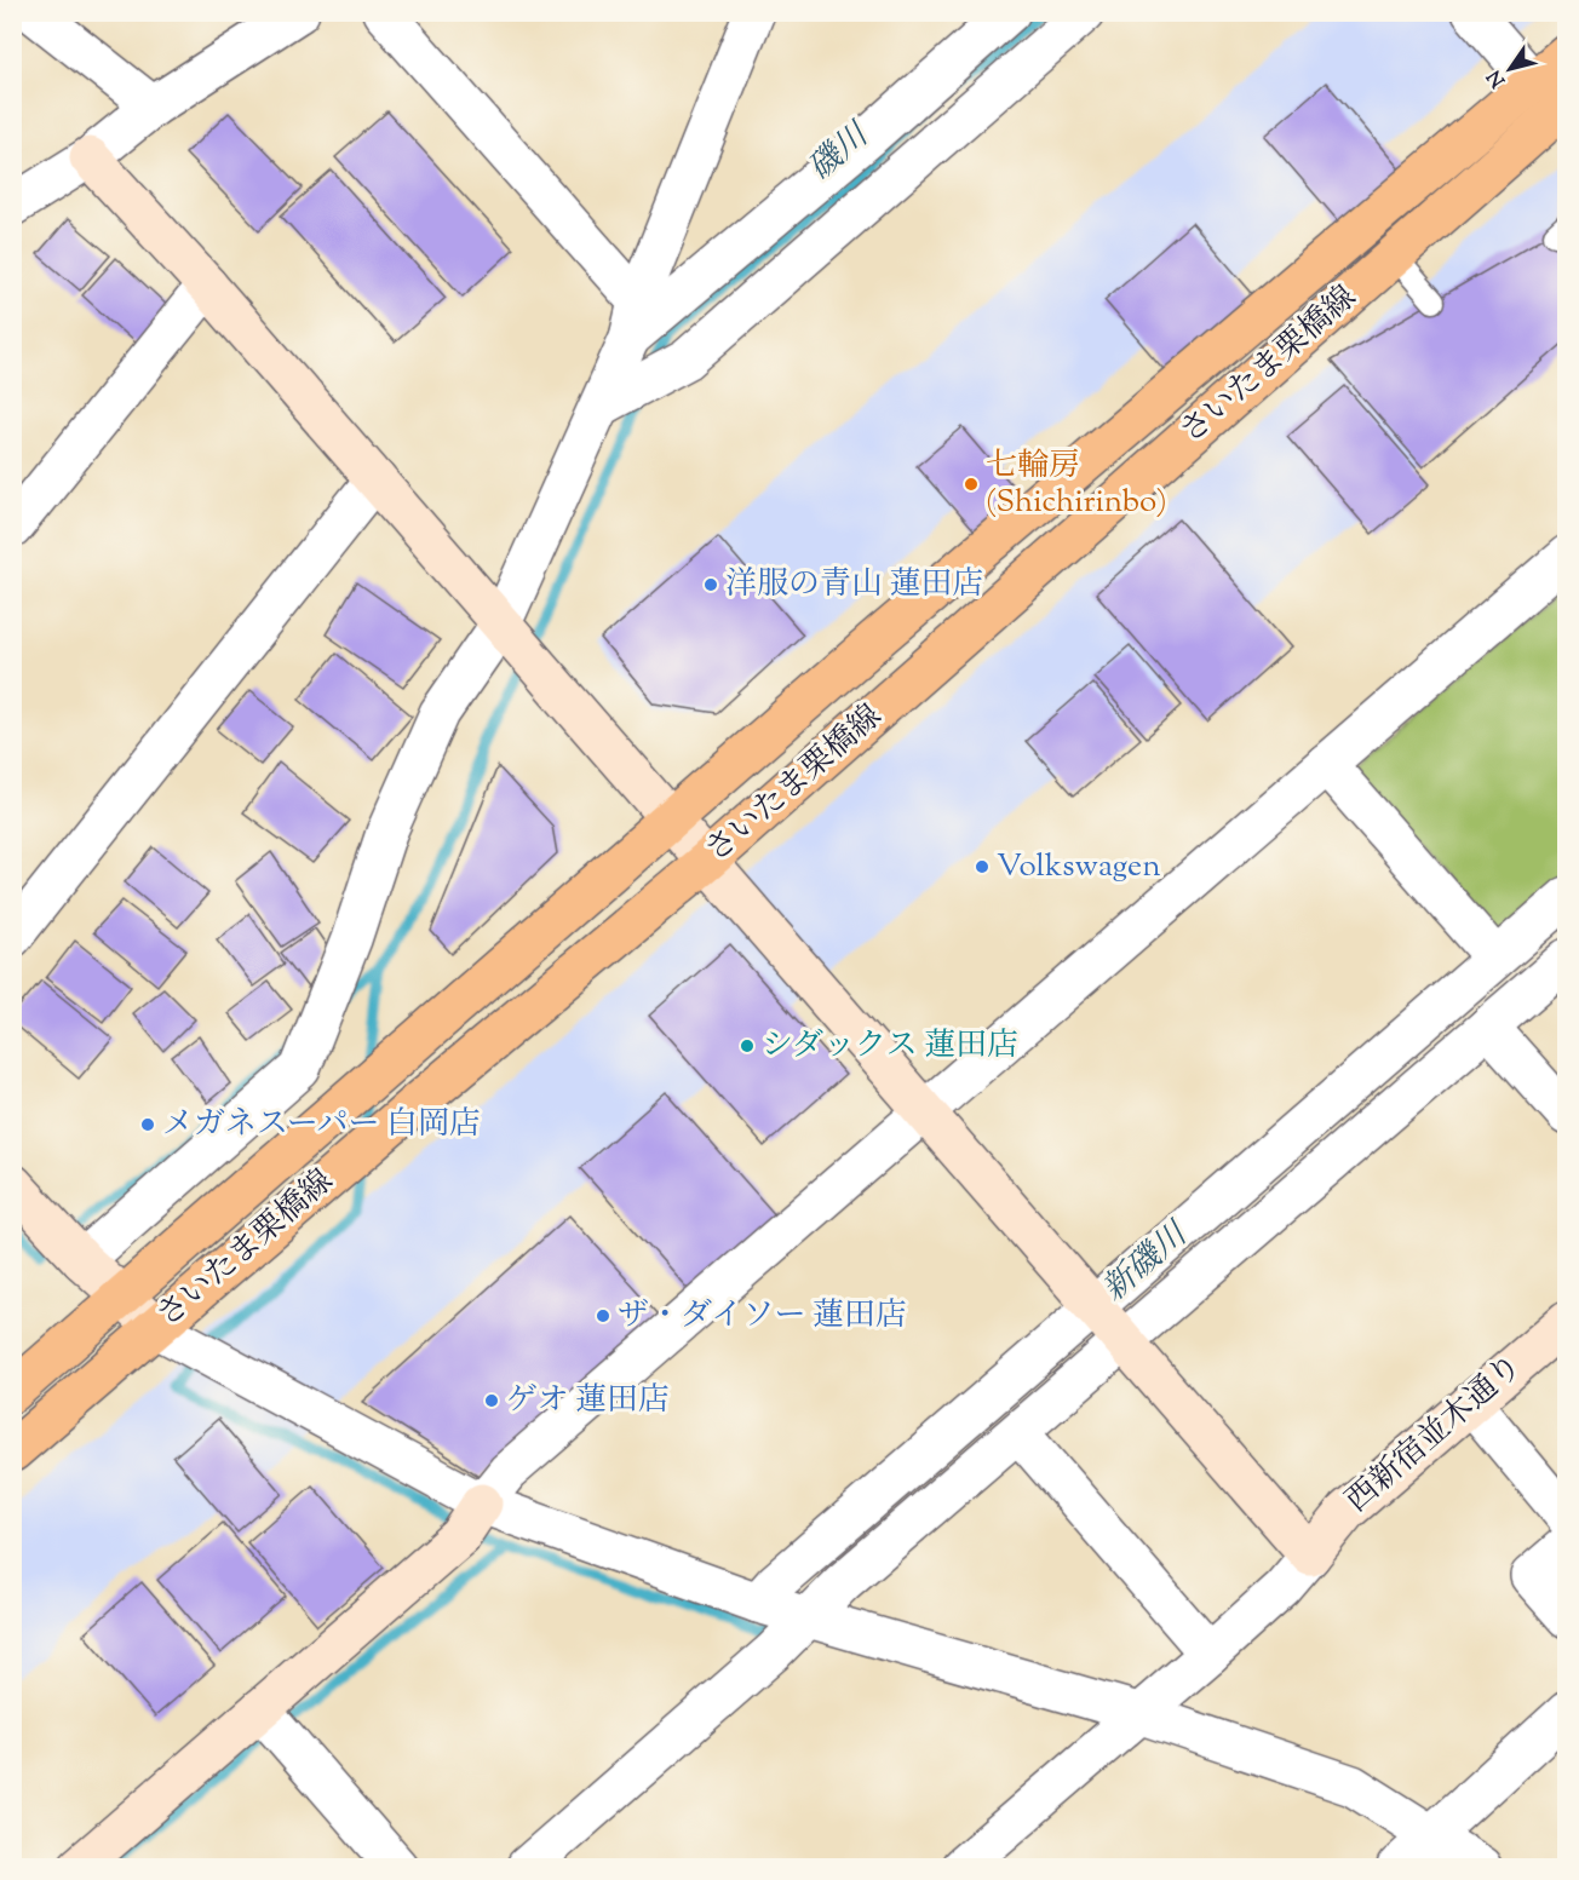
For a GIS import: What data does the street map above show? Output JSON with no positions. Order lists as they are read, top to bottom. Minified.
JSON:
{"streets":{"main road":["さいたま栗橋線"],"street":["西新宿並木通り"]},"water":["磯川","新磯川"],"places":["七輪房 (Shichirinbo)","洋服の青山 蓮田店","Volkswagen","シダックス 蓮田店","メガネスーパー 白岡店","ザ・ダイソー 蓮田店","ゲオ 蓮田店"],"north":"bottom left"}
